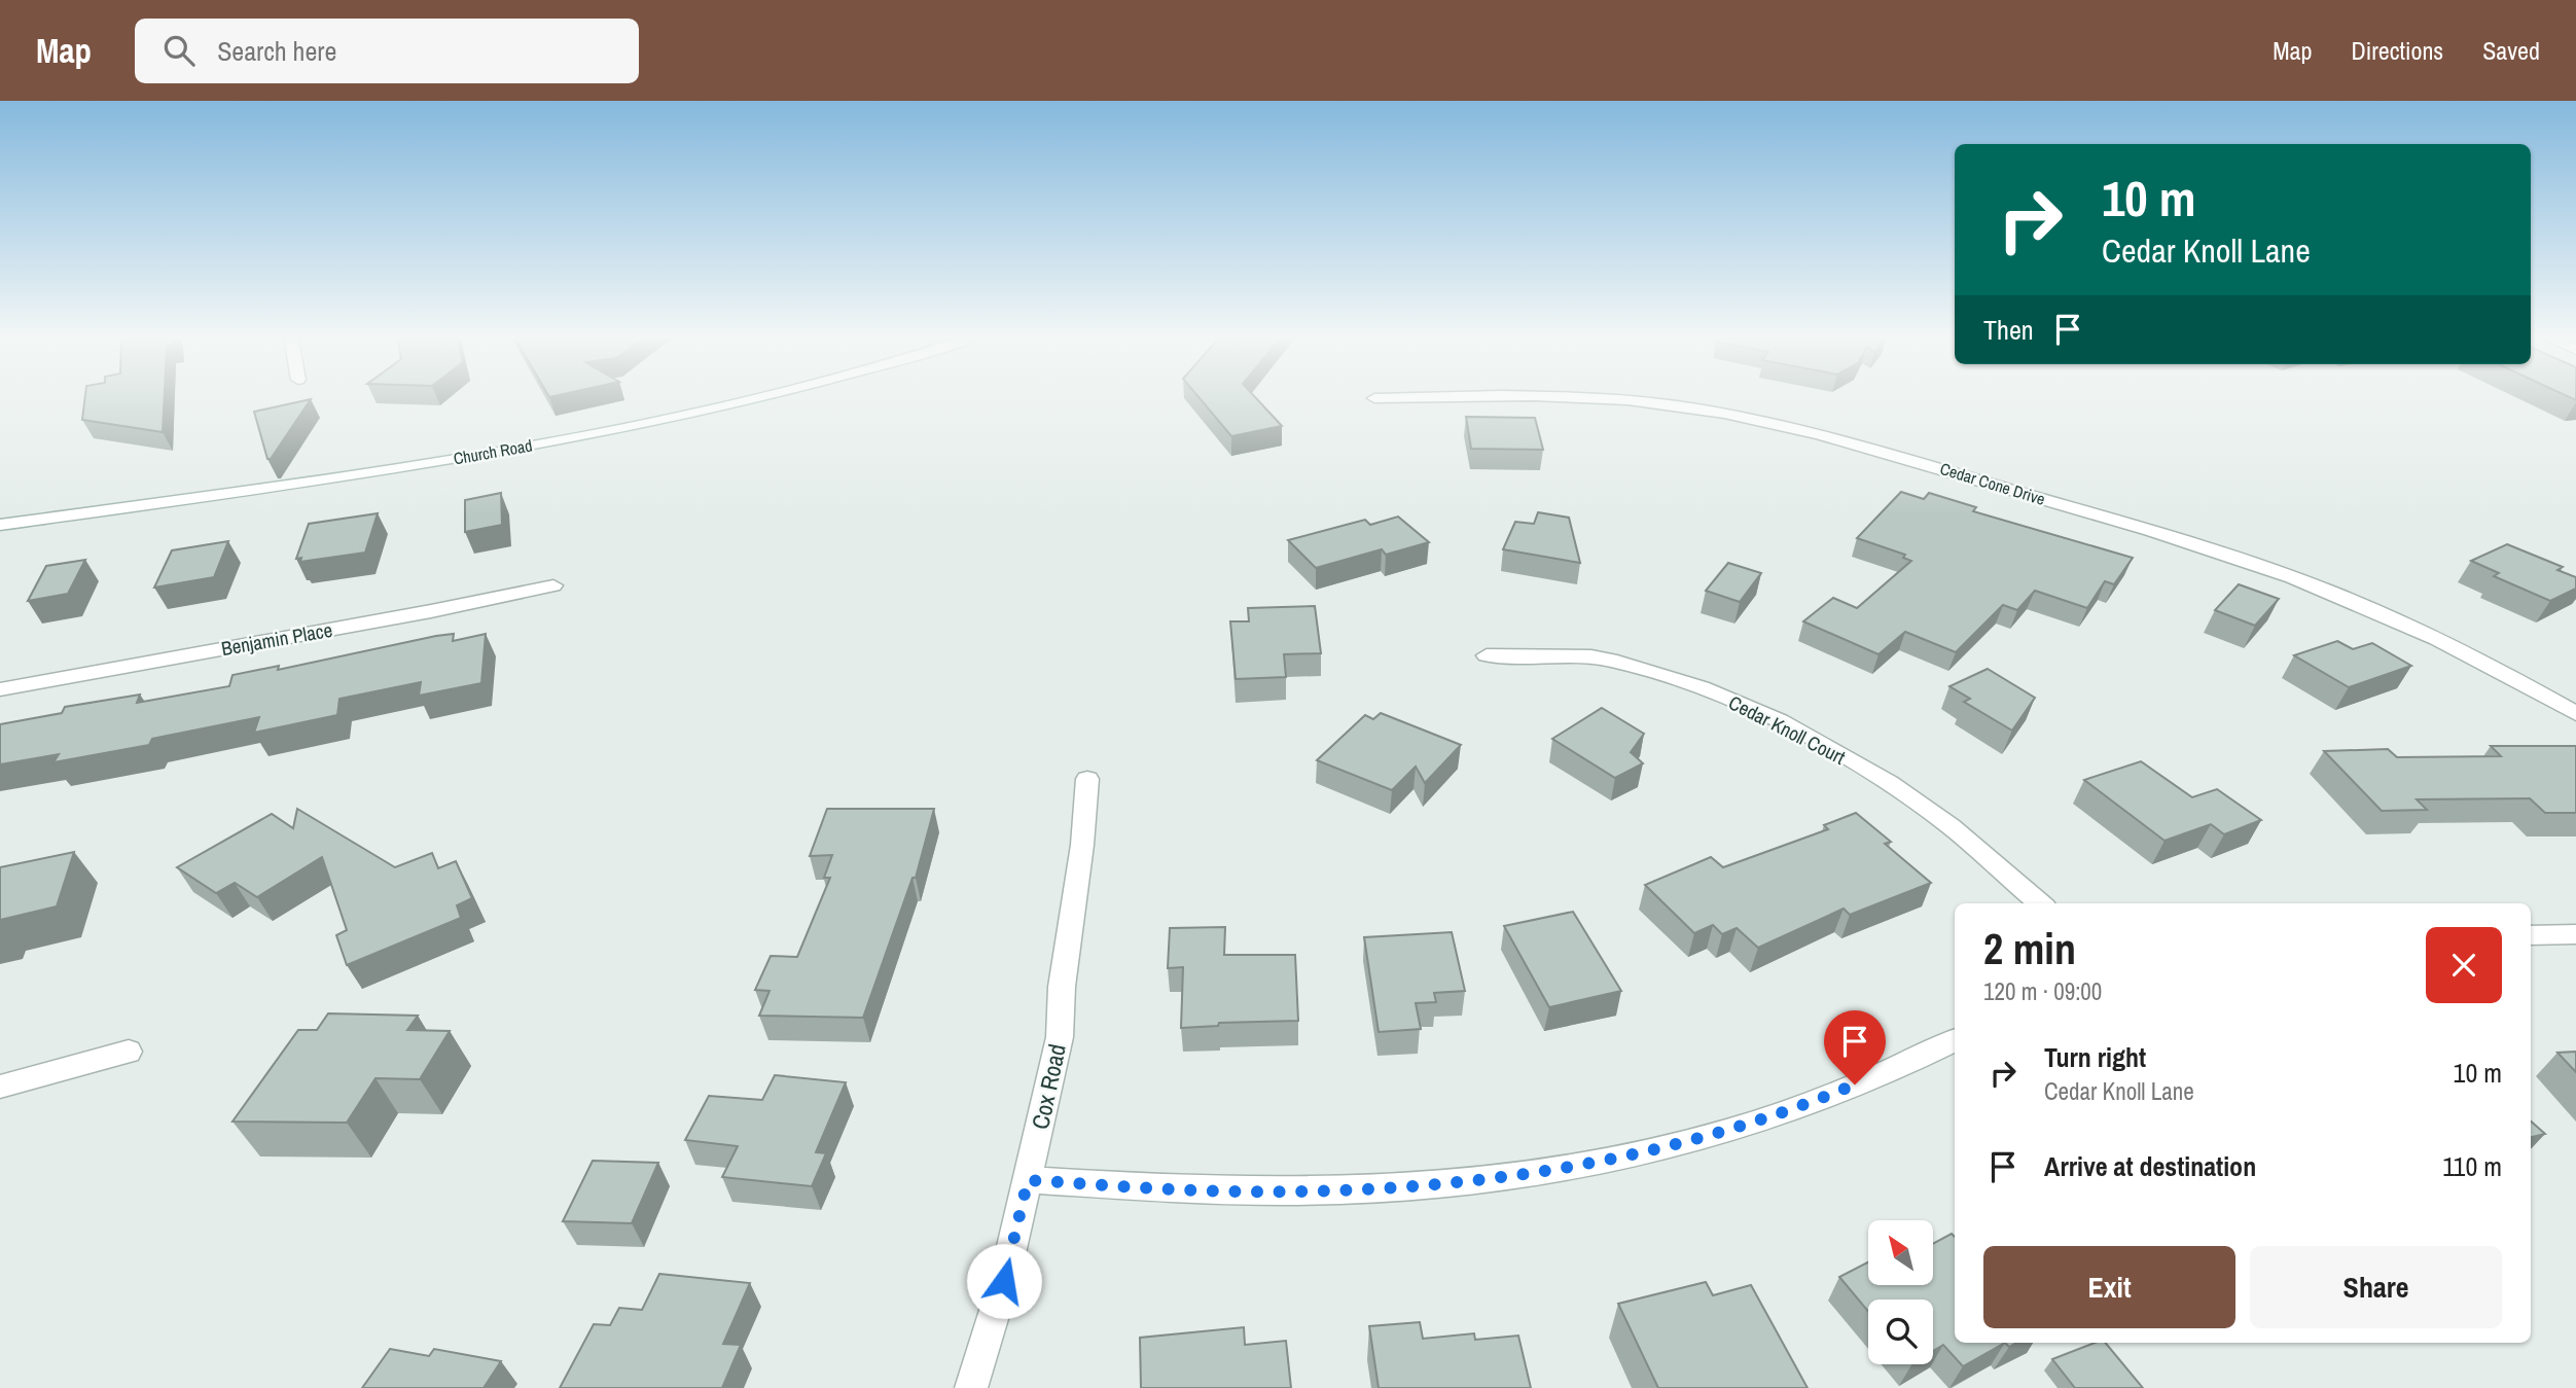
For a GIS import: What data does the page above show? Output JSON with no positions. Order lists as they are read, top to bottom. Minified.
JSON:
{"streets":{"street":["Church Road","Cedar Cone Drive","Benjamin Place","Cedar Knoll Court","Cox Road"]},"north":"top left","page":{"header":"Map","search":"Search here","nav":["Map","Directions","Saved"],"turn":["10 m","Cedar Knoll Lane"],"then":"Then","heading":["2 min","120 m · 09:00"],"list":[{"name":"Turn right","note":"Cedar Knoll Lane","value":"10 m"},{"name":"Arrive at destination","value":"110 m"}],"buttons":["Exit","Share"]}}
